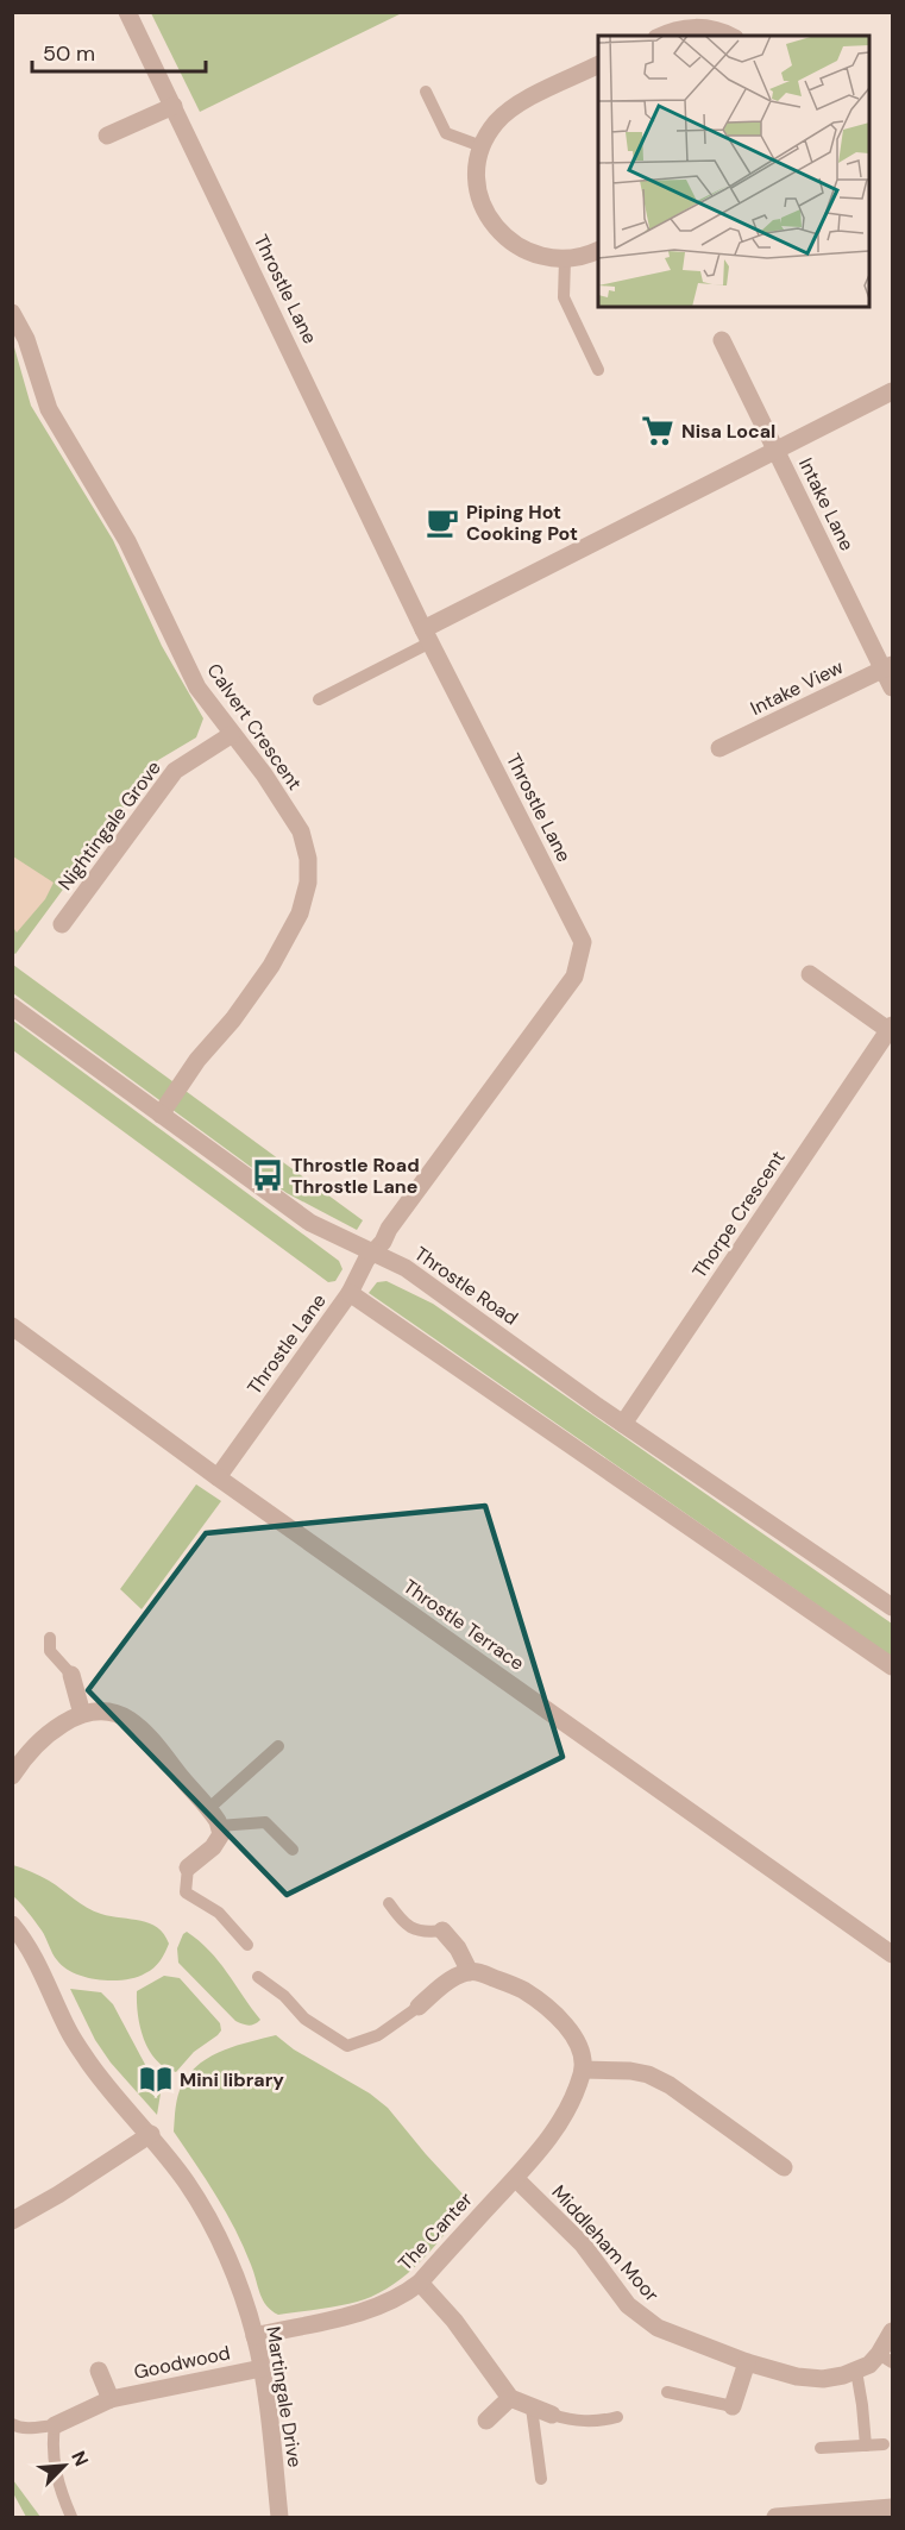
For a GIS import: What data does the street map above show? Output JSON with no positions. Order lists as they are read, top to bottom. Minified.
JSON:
{"streets":{"street":["Throstle Lane","Intake Lane","Intake View","Calvert Crescent","Nightingale Grove","Thorpe Crescent","Throstle Road","Throstle Terrace","The Canter","Middleham Moor","Goodwood","Martingale Drive"]},"crossings":[["Throstle Lane","Throstle Road"],["Throstle Lane","Throstle Terrace"],["Intake Lane","Intake View"],["Calvert Crescent","Nightingale Grove"],["Calvert Crescent","Throstle Road"],["Thorpe Crescent","Throstle Road"],["The Canter","Middleham Moor"],["The Canter","Martingale Drive"],["Goodwood","Martingale Drive"]],"places":{"supermarket":["Nisa Local"],"cafe":["Piping Hot Cooking Pot"],"bus stop":["Throstle Road Throstle Lane"],"library":["Mini library"]},"scale_bar":"50 m","north":"top right"}
